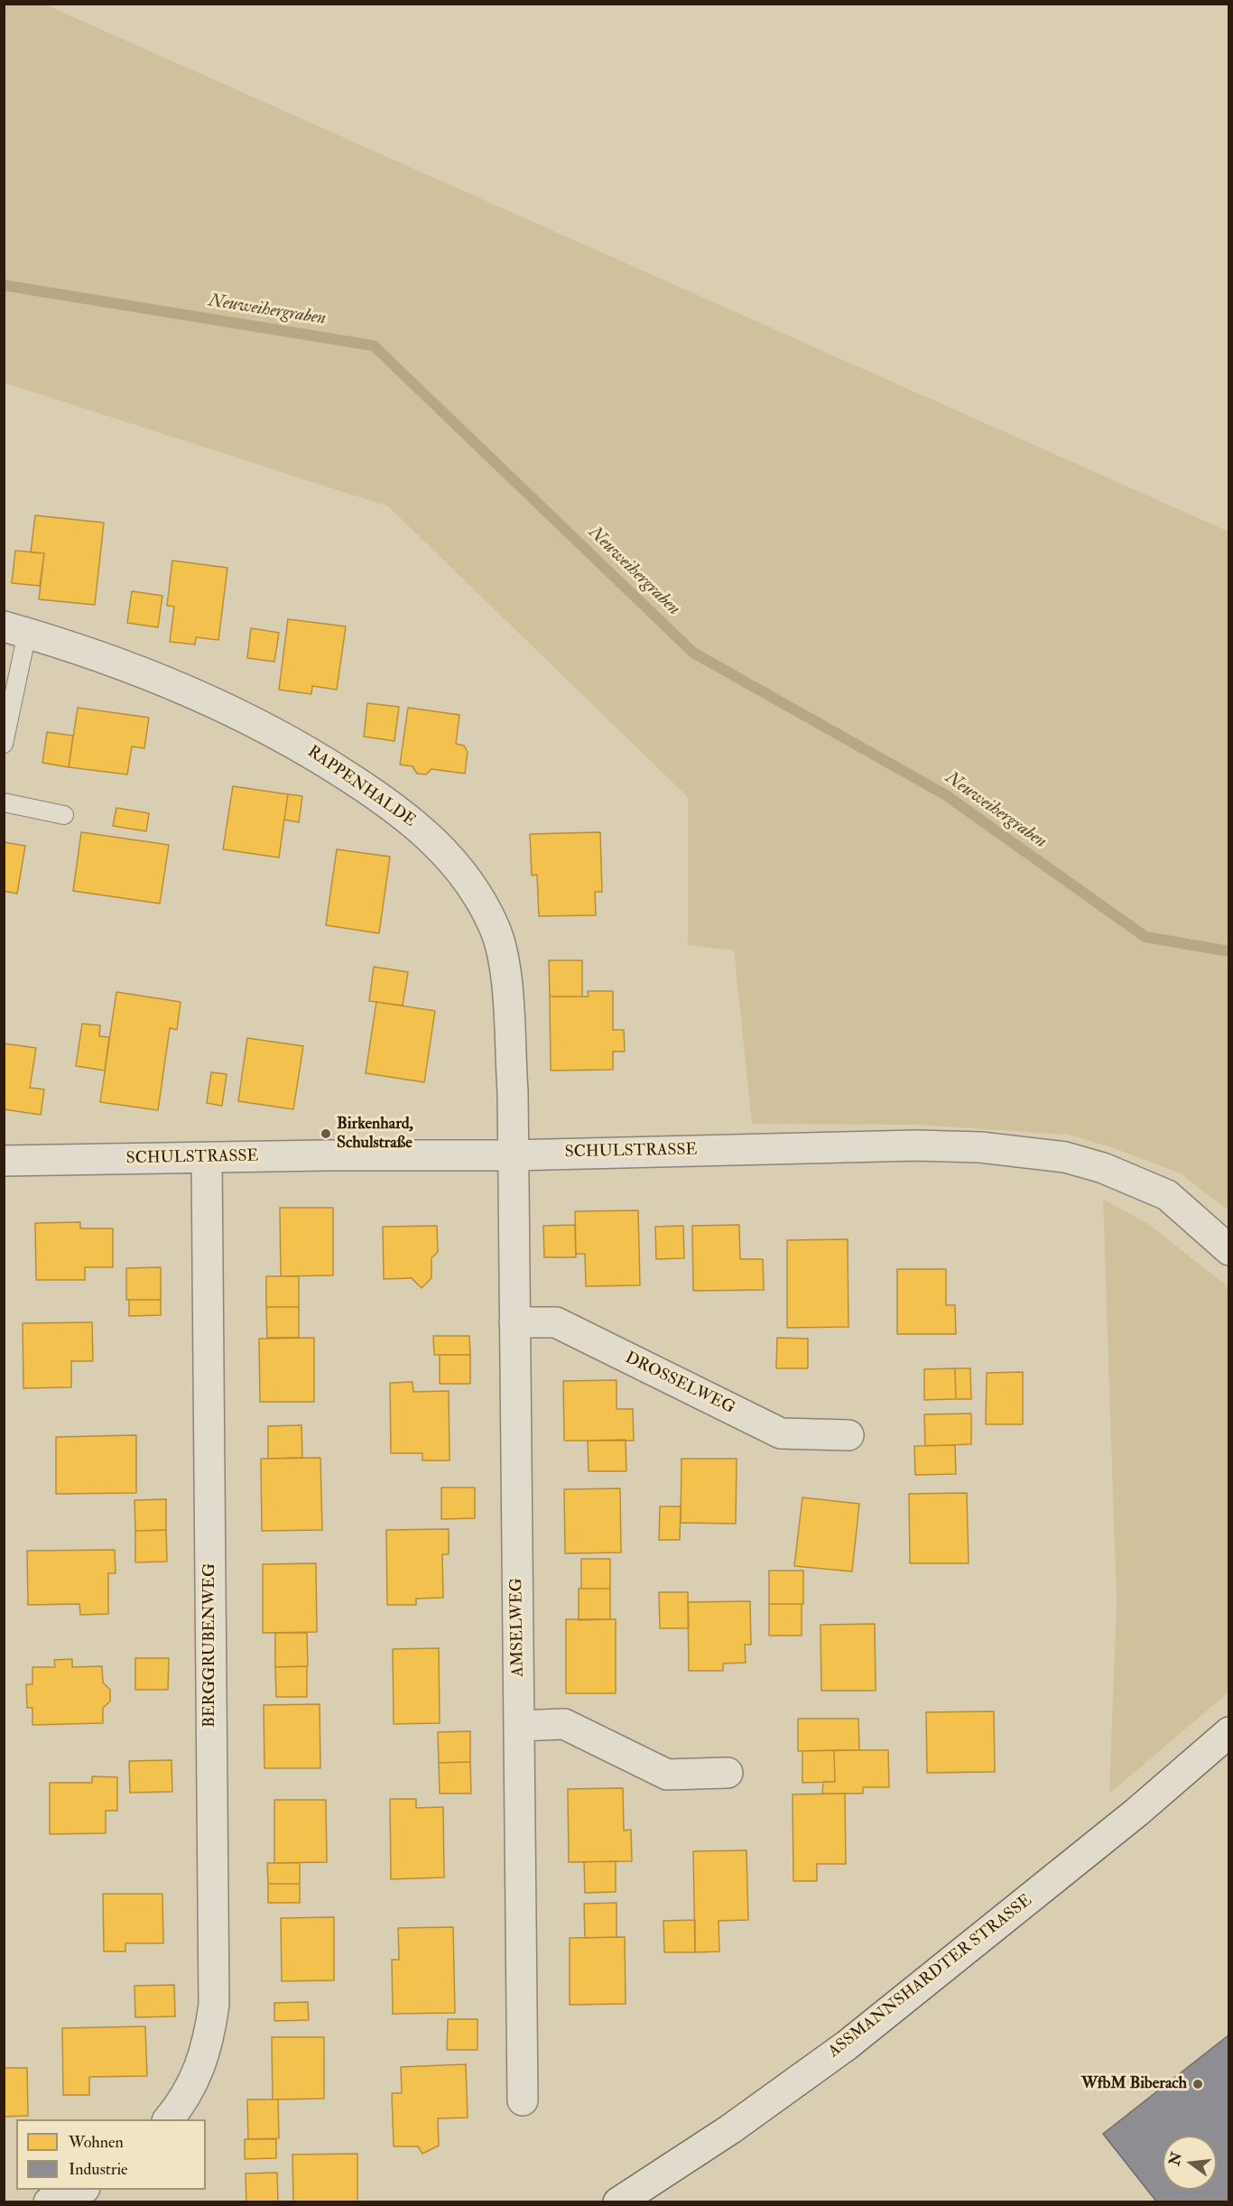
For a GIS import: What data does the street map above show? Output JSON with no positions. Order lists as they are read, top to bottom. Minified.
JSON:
{"streets":{"street":["RAPPENHALDE","SCHULSTRASSE","DROSSELWEG","AMSELWEG","BERGGRUBENWEG","ASSMANNSHARDTER STRASSE"]},"crossings":[["RAPPENHALDE","SCHULSTRASSE"],["RAPPENHALDE","AMSELWEG"],["SCHULSTRASSE","AMSELWEG"],["SCHULSTRASSE","BERGGRUBENWEG"],["DROSSELWEG","AMSELWEG"]],"water":["Neuweihergraben"],"places":["Birkenhard, Schulstraße","WfbM Biberach"],"legend":["Wohnen","Industrie"],"north":"left"}
